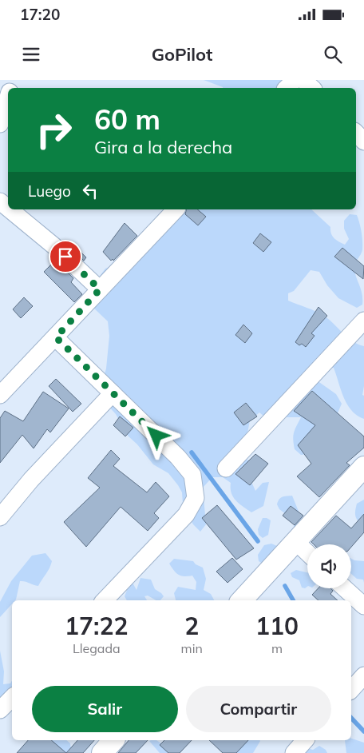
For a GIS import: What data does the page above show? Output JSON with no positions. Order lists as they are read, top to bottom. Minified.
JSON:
{"page":{"status":"17:20","header":"GoPilot","turn":["60 m","Gira a la derecha"],"then":"Luego","eta":["17:22","Llegada","2","min","110","m"],"buttons":["Salir","Compartir"]}}
